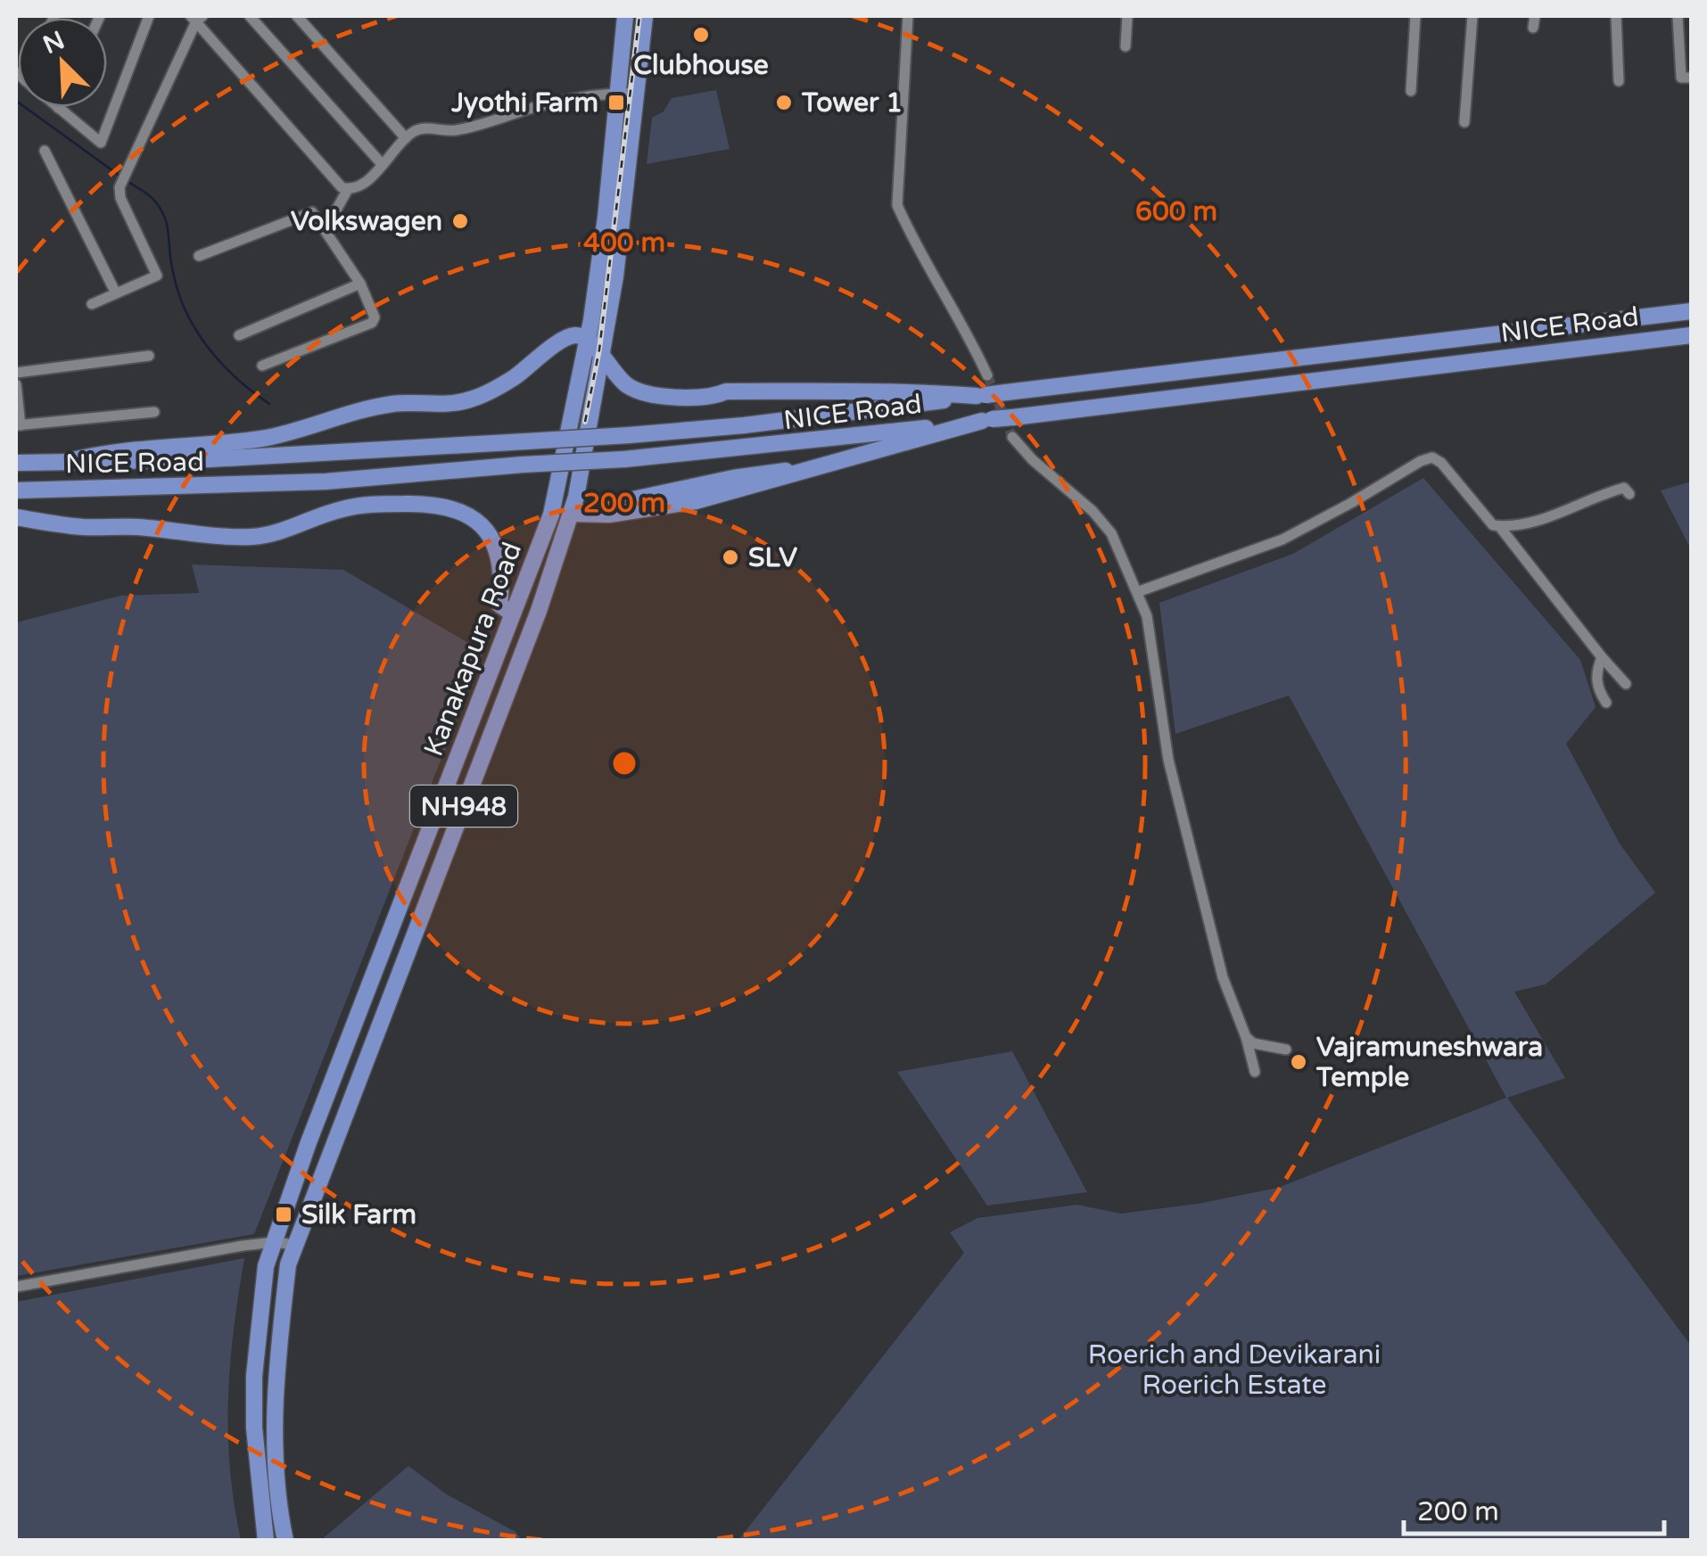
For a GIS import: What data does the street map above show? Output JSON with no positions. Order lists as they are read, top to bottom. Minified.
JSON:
{"streets":{"highway":["NICE Road","Kanakapura Road","NH948"]},"parks":["Roerich and Devikarani Roerich Estate"],"places":{"other":["Clubhouse","Tower 1","Volkswagen","SLV","Vajramuneshwara Temple"],"transit":["Jyothi Farm","Silk Farm"]},"scale_bar":"200 m","north":"top left","rings":["600 m","400 m","200 m"]}
